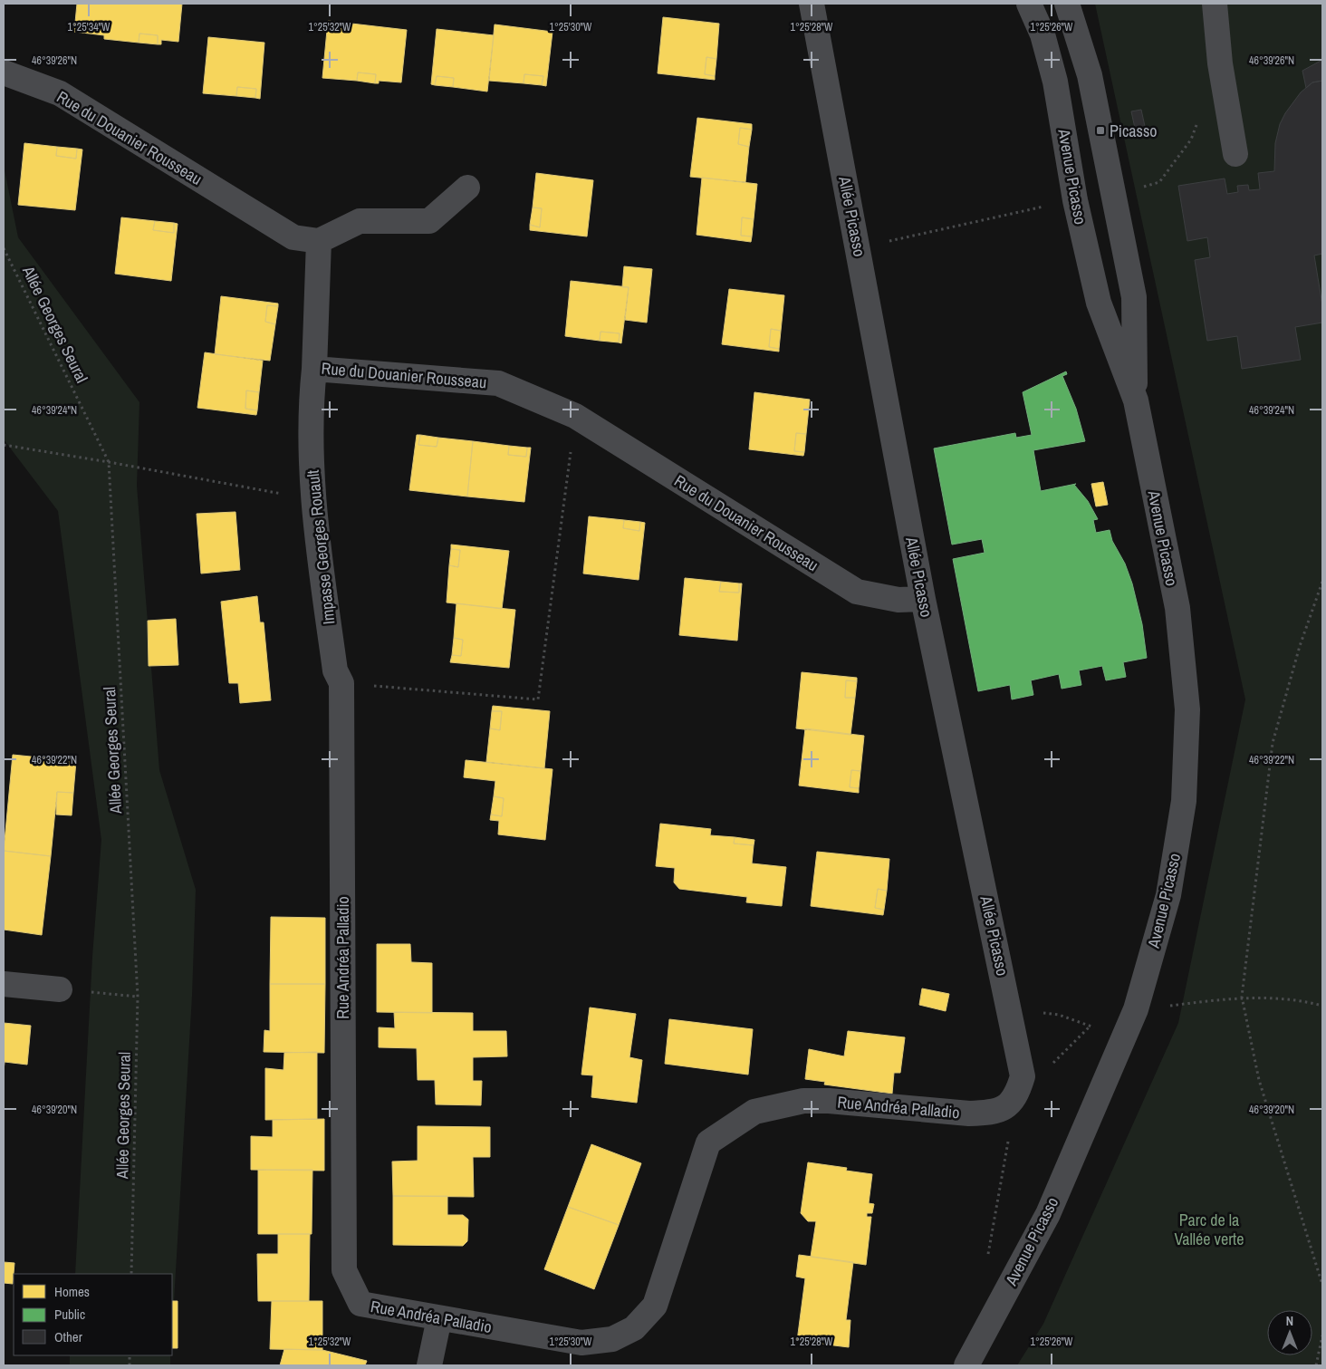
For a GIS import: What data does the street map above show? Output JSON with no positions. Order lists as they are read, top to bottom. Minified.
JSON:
{"streets":{"street":["Rue du Douanier Rousseau","Avenue Picasso","Allée Picasso","Impasse Georges Rouault","Rue Andréa Palladio"],"path":["Allée Georges Seural"]},"crossings":[["Rue du Douanier Rousseau","Allée Picasso"],["Rue du Douanier Rousseau","Impasse Georges Rouault"],["Impasse Georges Rouault","Rue Andréa Palladio"]],"parks":["Parc de la Vallée verte"],"places":{"transit":["Picasso"]},"legend":["Homes","Public","Other"],"north":"top","coordinates":["1°25'34\"W","1°25'32\"W","1°25'30\"W","1°25'28\"W","1°25'26\"W","46°39'26\"N","46°39'24\"N","46°39'22\"N","46°39'20\"N"]}
